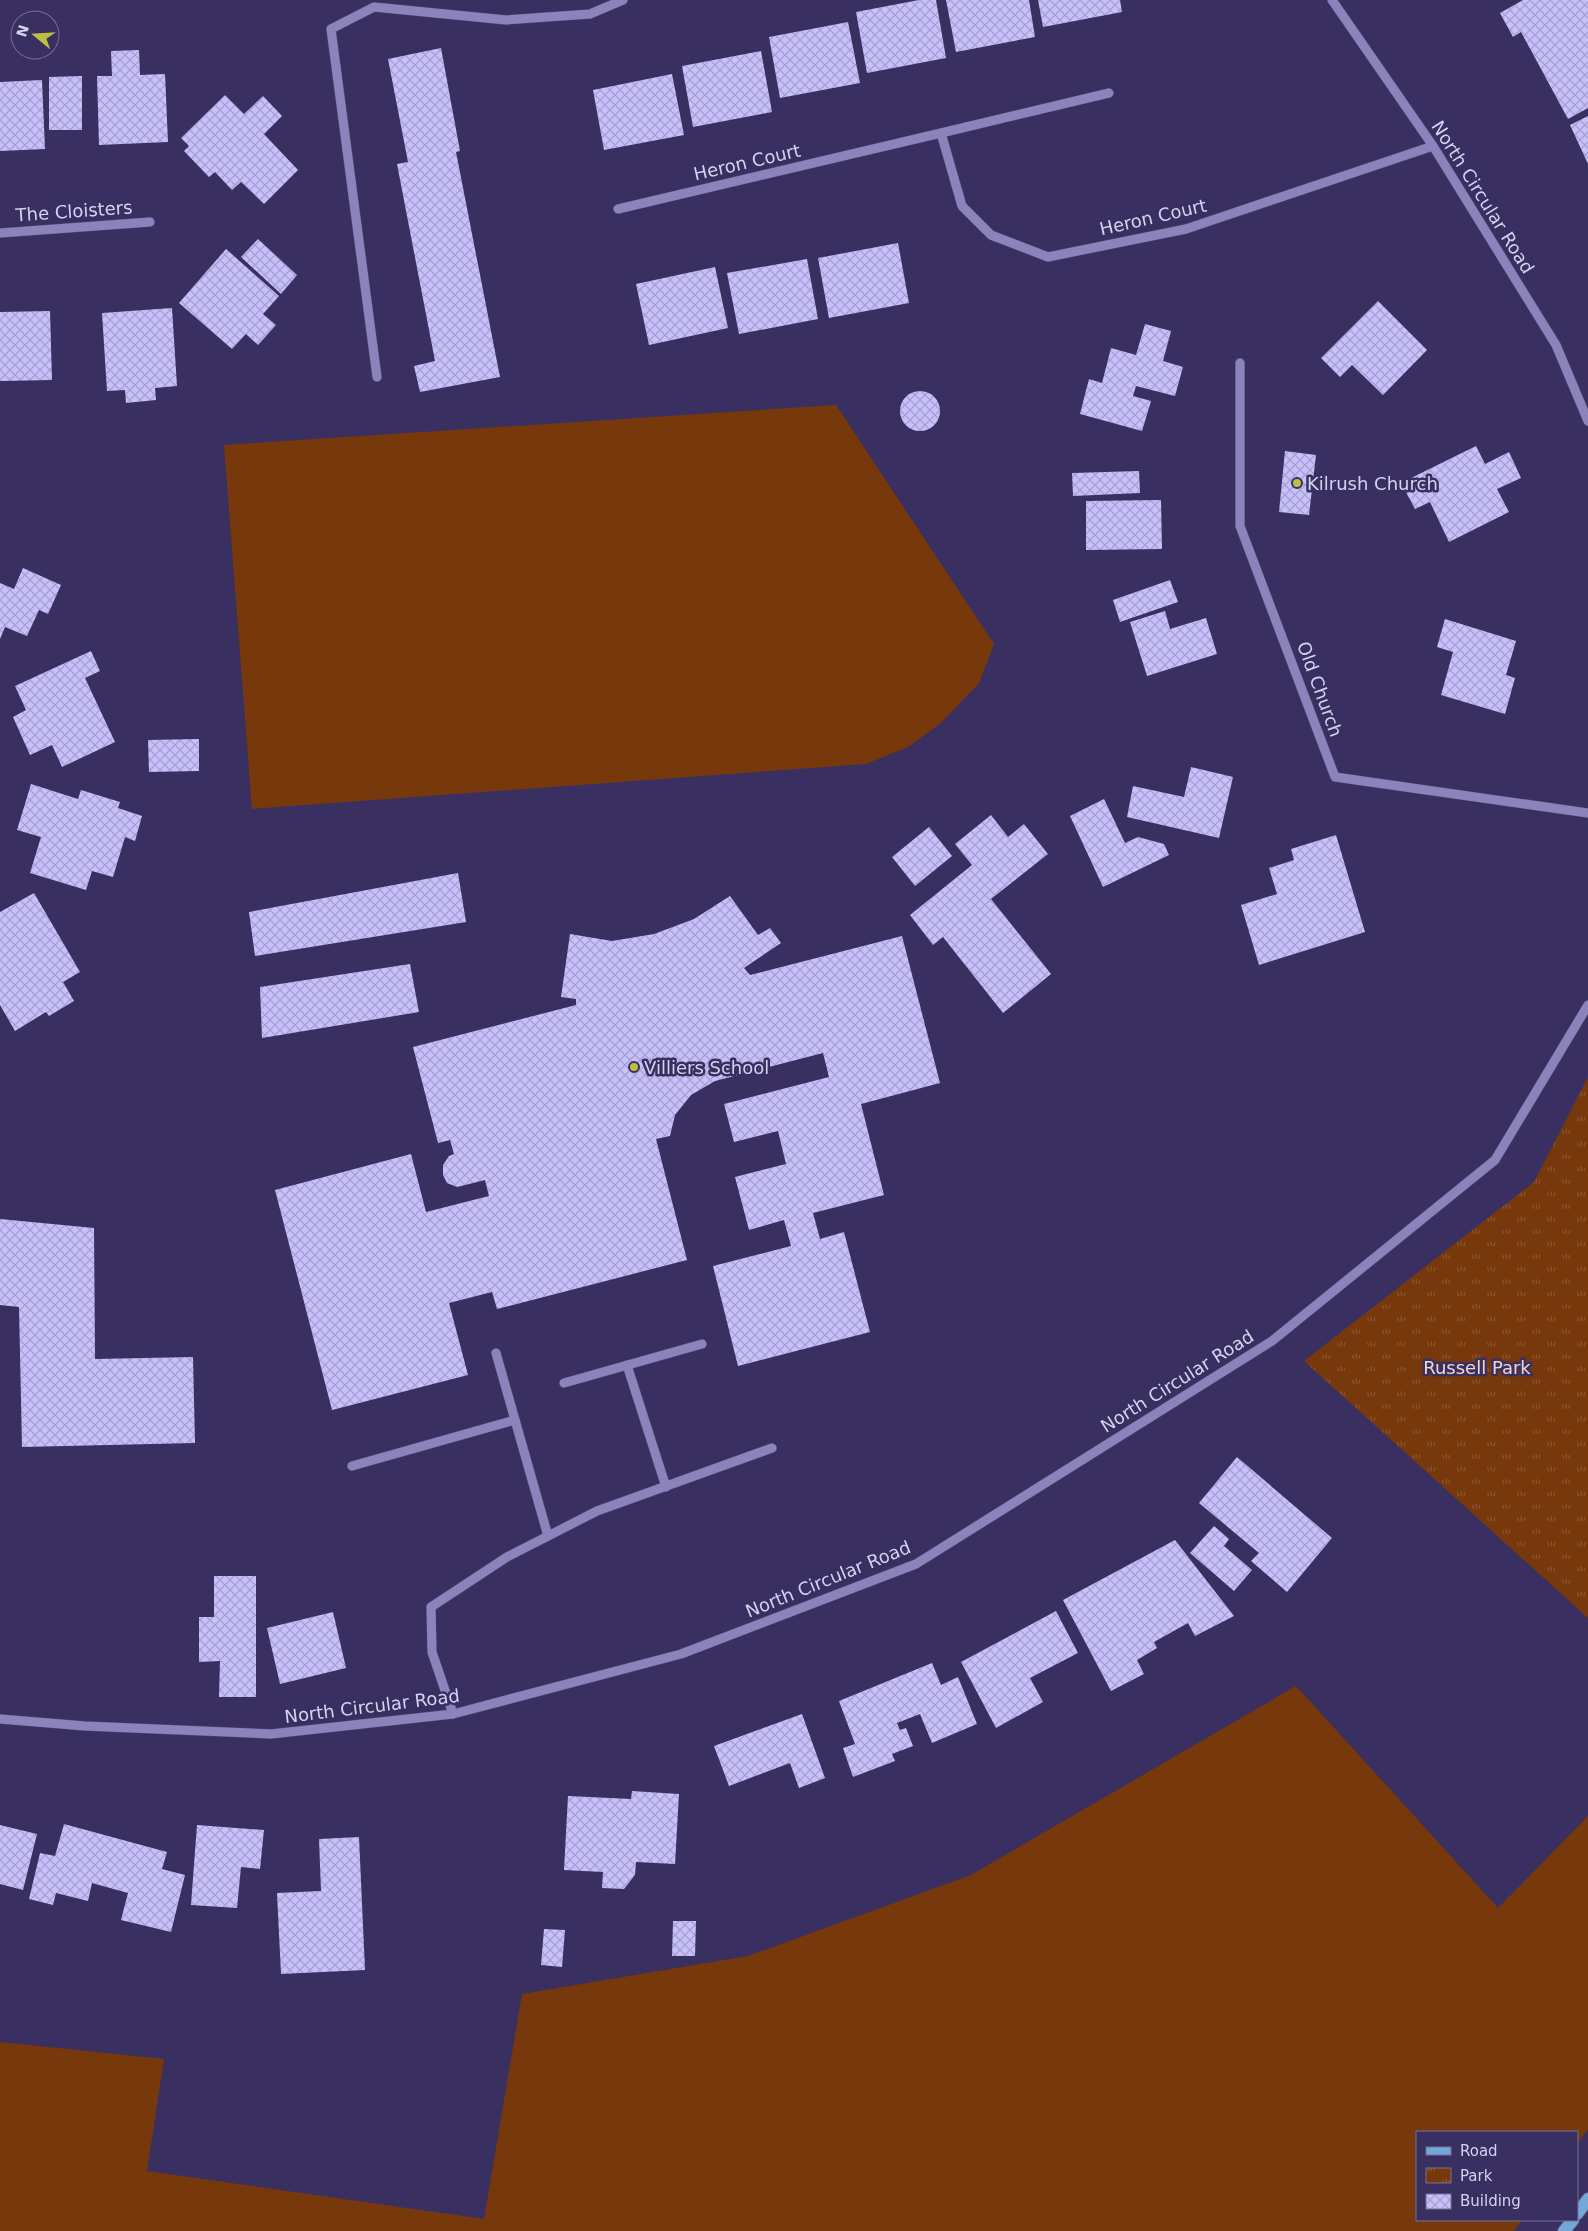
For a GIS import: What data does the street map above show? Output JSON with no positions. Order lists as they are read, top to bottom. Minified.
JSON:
{"streets":{"street":["Heron Court","North Circular Road","The Cloisters","Old Church"]},"crossings":[["Heron Court","North Circular Road"]],"parks":["Russell Park"],"places":["Kilrush Church","Villiers School"],"legend":["Road","Park","Building"],"north":"left"}
